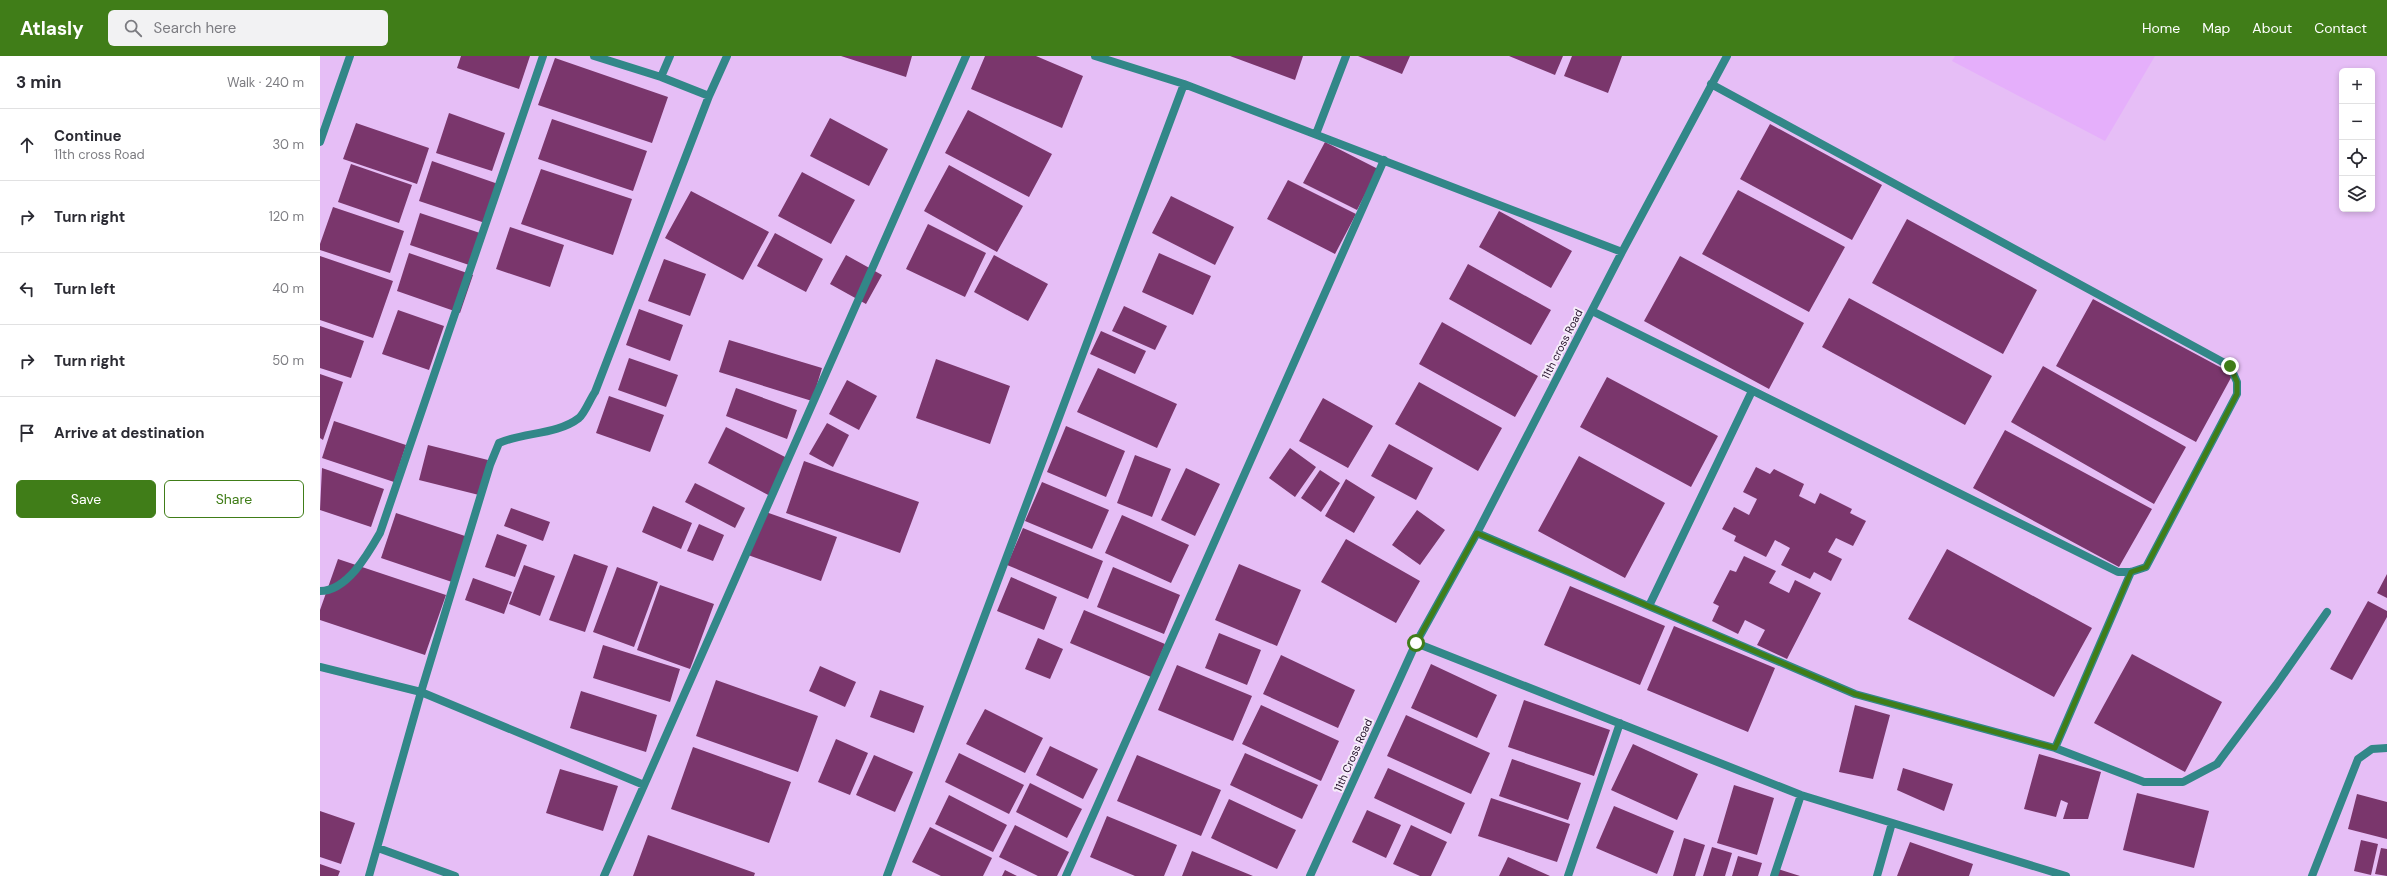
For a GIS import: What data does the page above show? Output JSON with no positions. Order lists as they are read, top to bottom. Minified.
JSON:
{"streets":{"street":["11th cross Road","11th Cross Road"]},"crossings":[["11th cross Road","11th Cross Road"]],"page":{"header":"Atlasly","search":"Search here","nav":["Home","Map","About","Contact"],"heading":["3 min","Walk · 240 m"],"map_buttons":["+","−"],"list":[["Continue","11th cross Road","30 m"],["Turn right","120 m"],["Turn left","40 m"],["Turn right","50 m"],"Arrive at destination"],"buttons":["Save","Share"]}}
